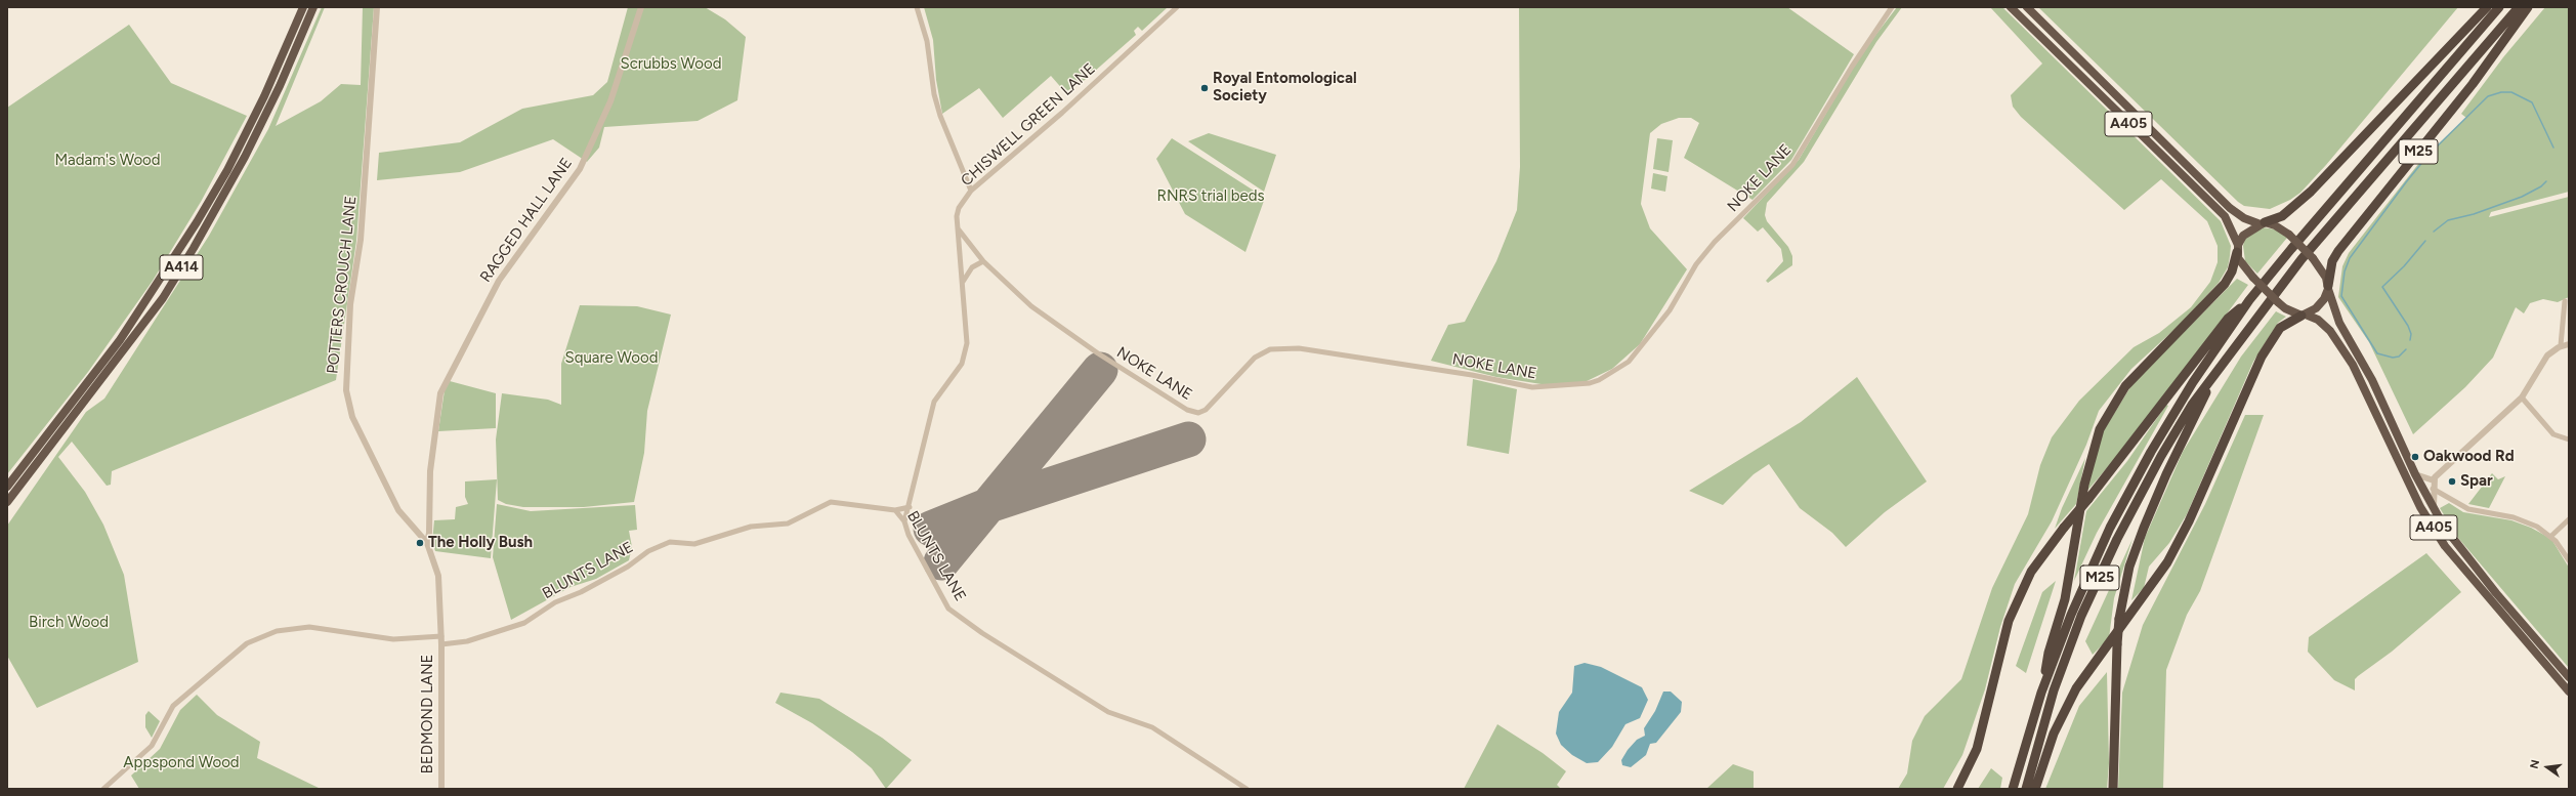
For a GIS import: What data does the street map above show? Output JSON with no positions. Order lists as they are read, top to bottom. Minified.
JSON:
{"streets":{"highway":["A405","M25","A414"],"street":["CHISWELL GREEN LANE","NOKE LANE","RAGGED HALL LANE","POTTERS CROUCH LANE","BLUNTS LANE","BEDMOND LANE"]},"crossings":[["A405","M25"],["CHISWELL GREEN LANE","NOKE LANE"],["CHISWELL GREEN LANE","BLUNTS LANE"],["RAGGED HALL LANE","POTTERS CROUCH LANE"],["RAGGED HALL LANE","BLUNTS LANE"],["RAGGED HALL LANE","BEDMOND LANE"],["BLUNTS LANE","BEDMOND LANE"]],"parks":["Scrubbs Wood","Madam's Wood","RNRS trial beds","Square Wood","Birch Wood","Appspond Wood"],"places":["Royal Entomological Society","Oakwood Rd","Spar","The Holly Bush"],"north":"left"}
